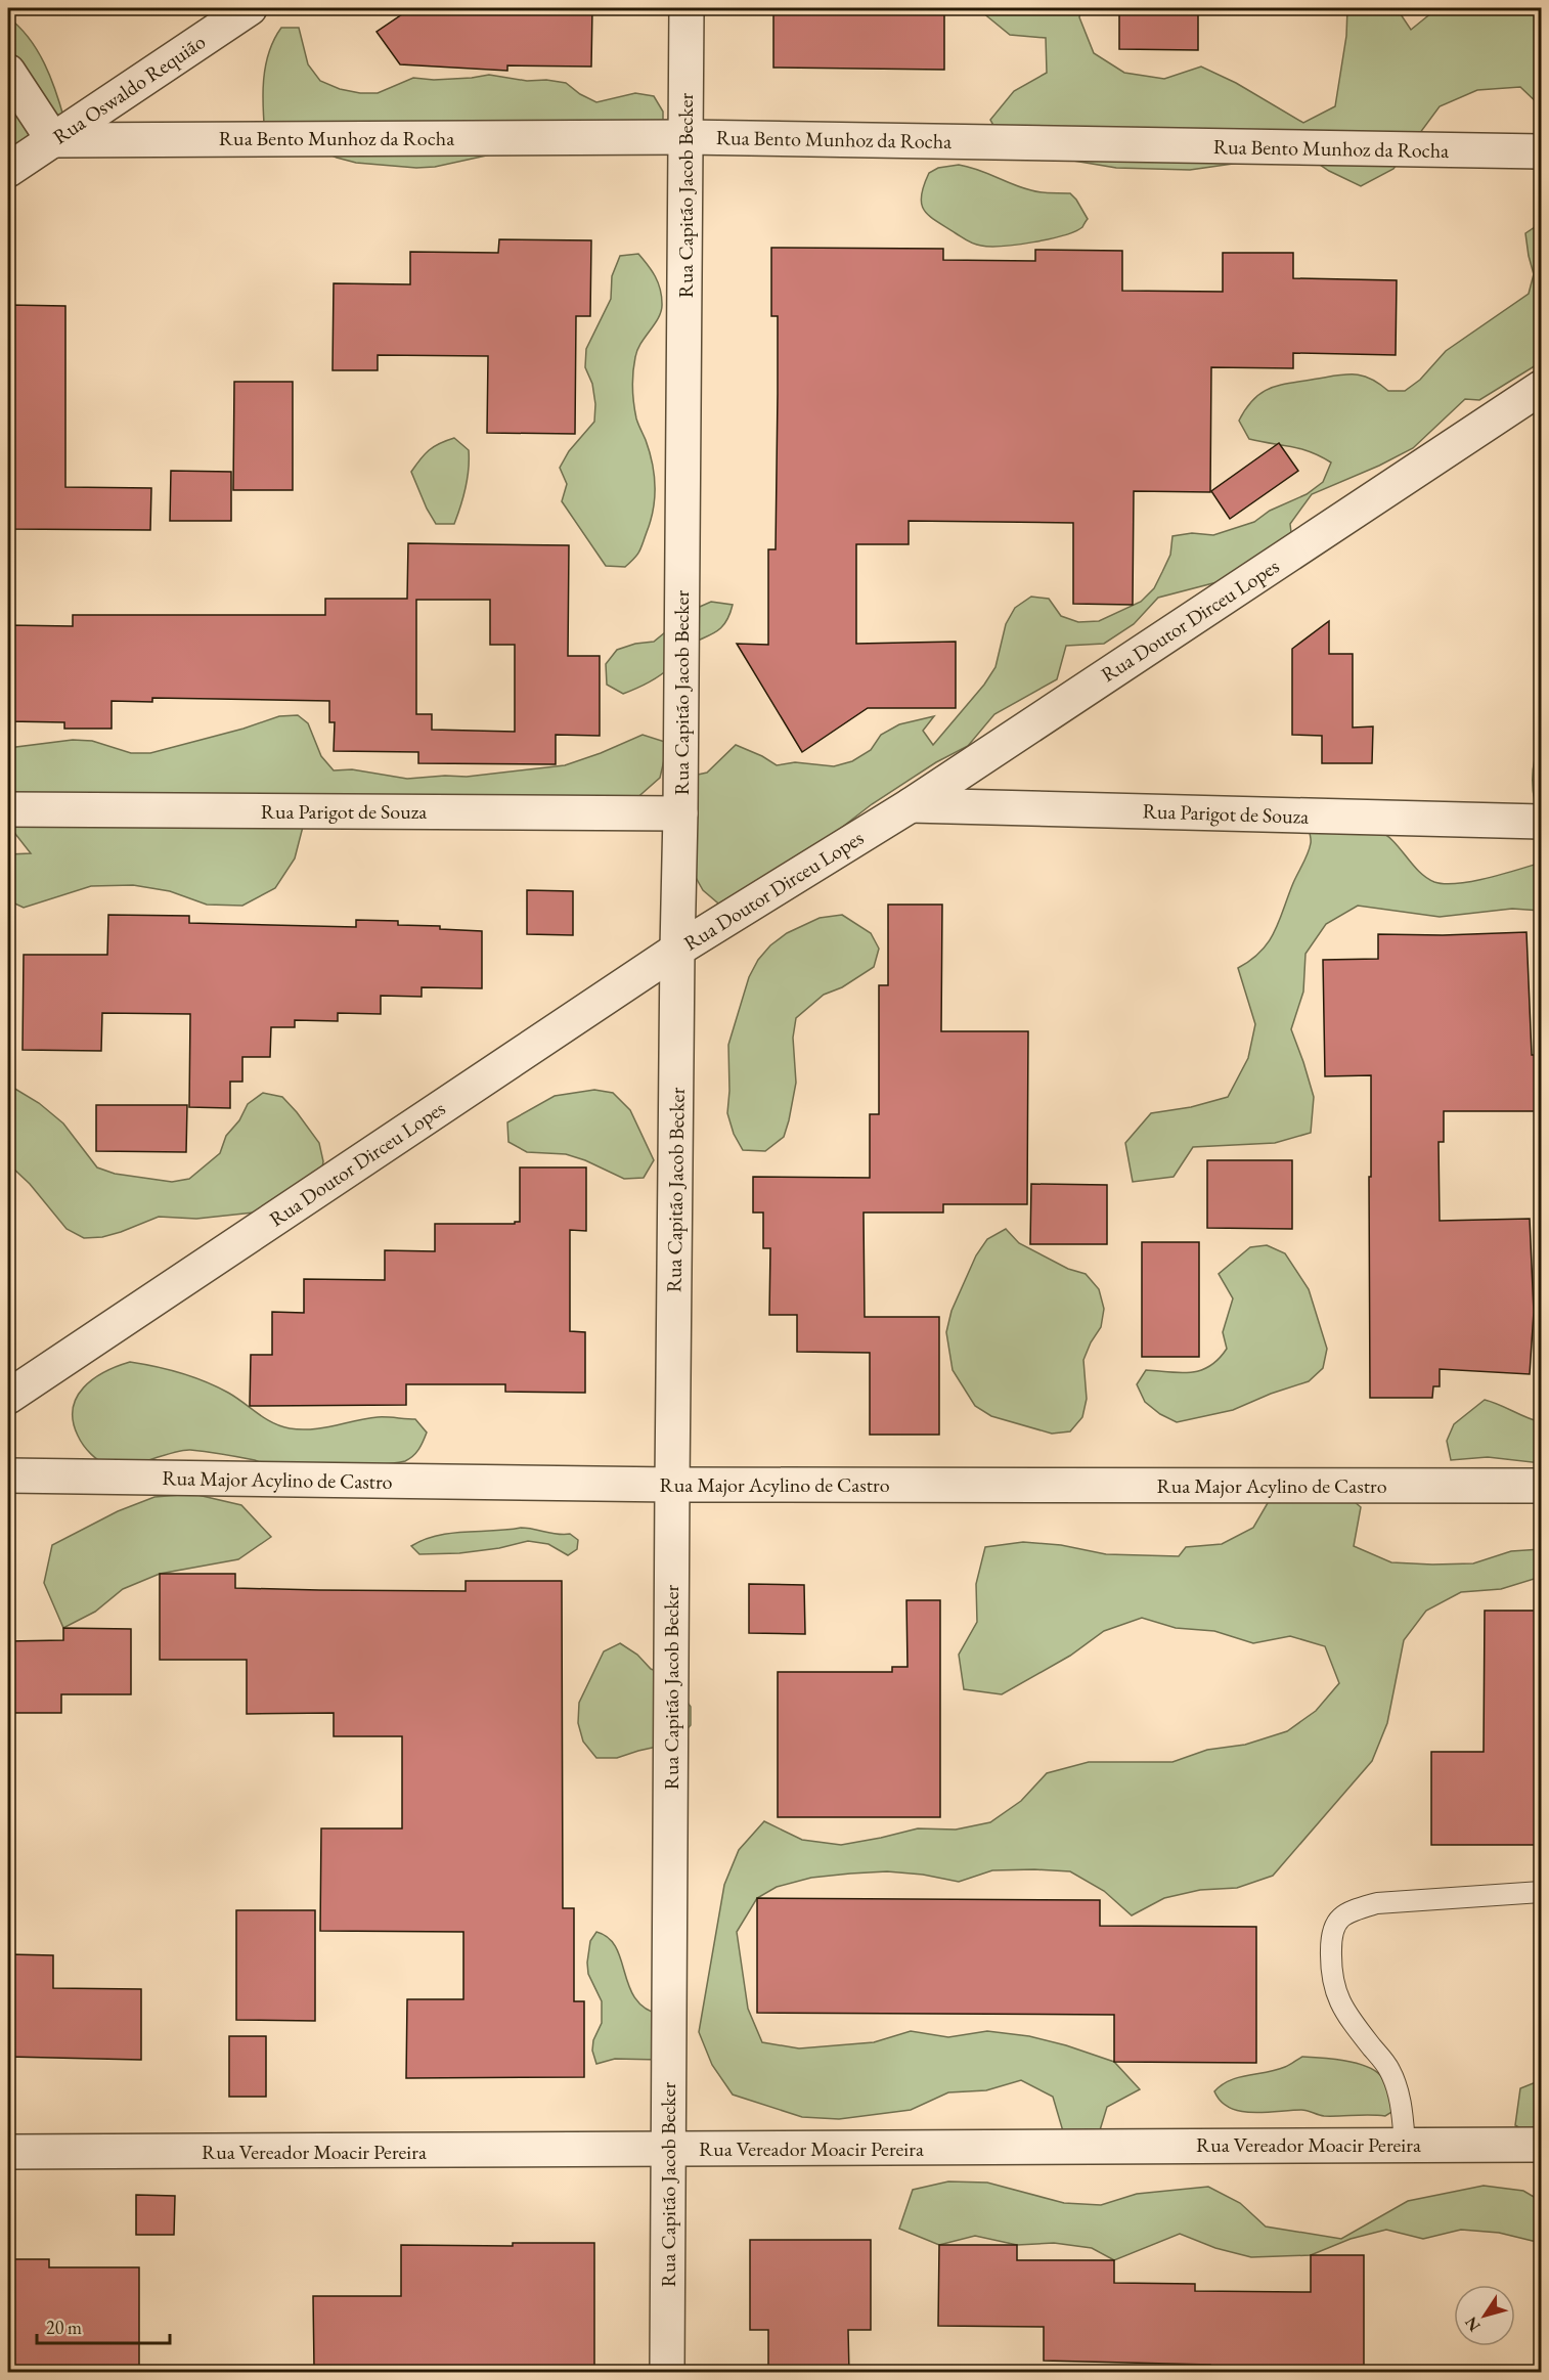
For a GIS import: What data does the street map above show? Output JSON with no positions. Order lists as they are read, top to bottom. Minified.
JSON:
{"streets":{"street":["Rua Oswaldo Requião","Rua Bento Munhoz da Rocha","Rua Capitão Jacob Becker","Rua Doutor Dirceu Lopes","Rua Parigot de Souza","Rua Major Acylino de Castro","Rua Vereador Moacir Pereira"]},"crossings":[["Rua Oswaldo Requião","Rua Bento Munhoz da Rocha"],["Rua Bento Munhoz da Rocha","Rua Capitão Jacob Becker"],["Rua Capitão Jacob Becker","Rua Doutor Dirceu Lopes"],["Rua Capitão Jacob Becker","Rua Parigot de Souza"],["Rua Capitão Jacob Becker","Rua Major Acylino de Castro"],["Rua Capitão Jacob Becker","Rua Vereador Moacir Pereira"],["Rua Doutor Dirceu Lopes","Rua Parigot de Souza"]],"scale_bar":"20 m","north":"bottom left"}
